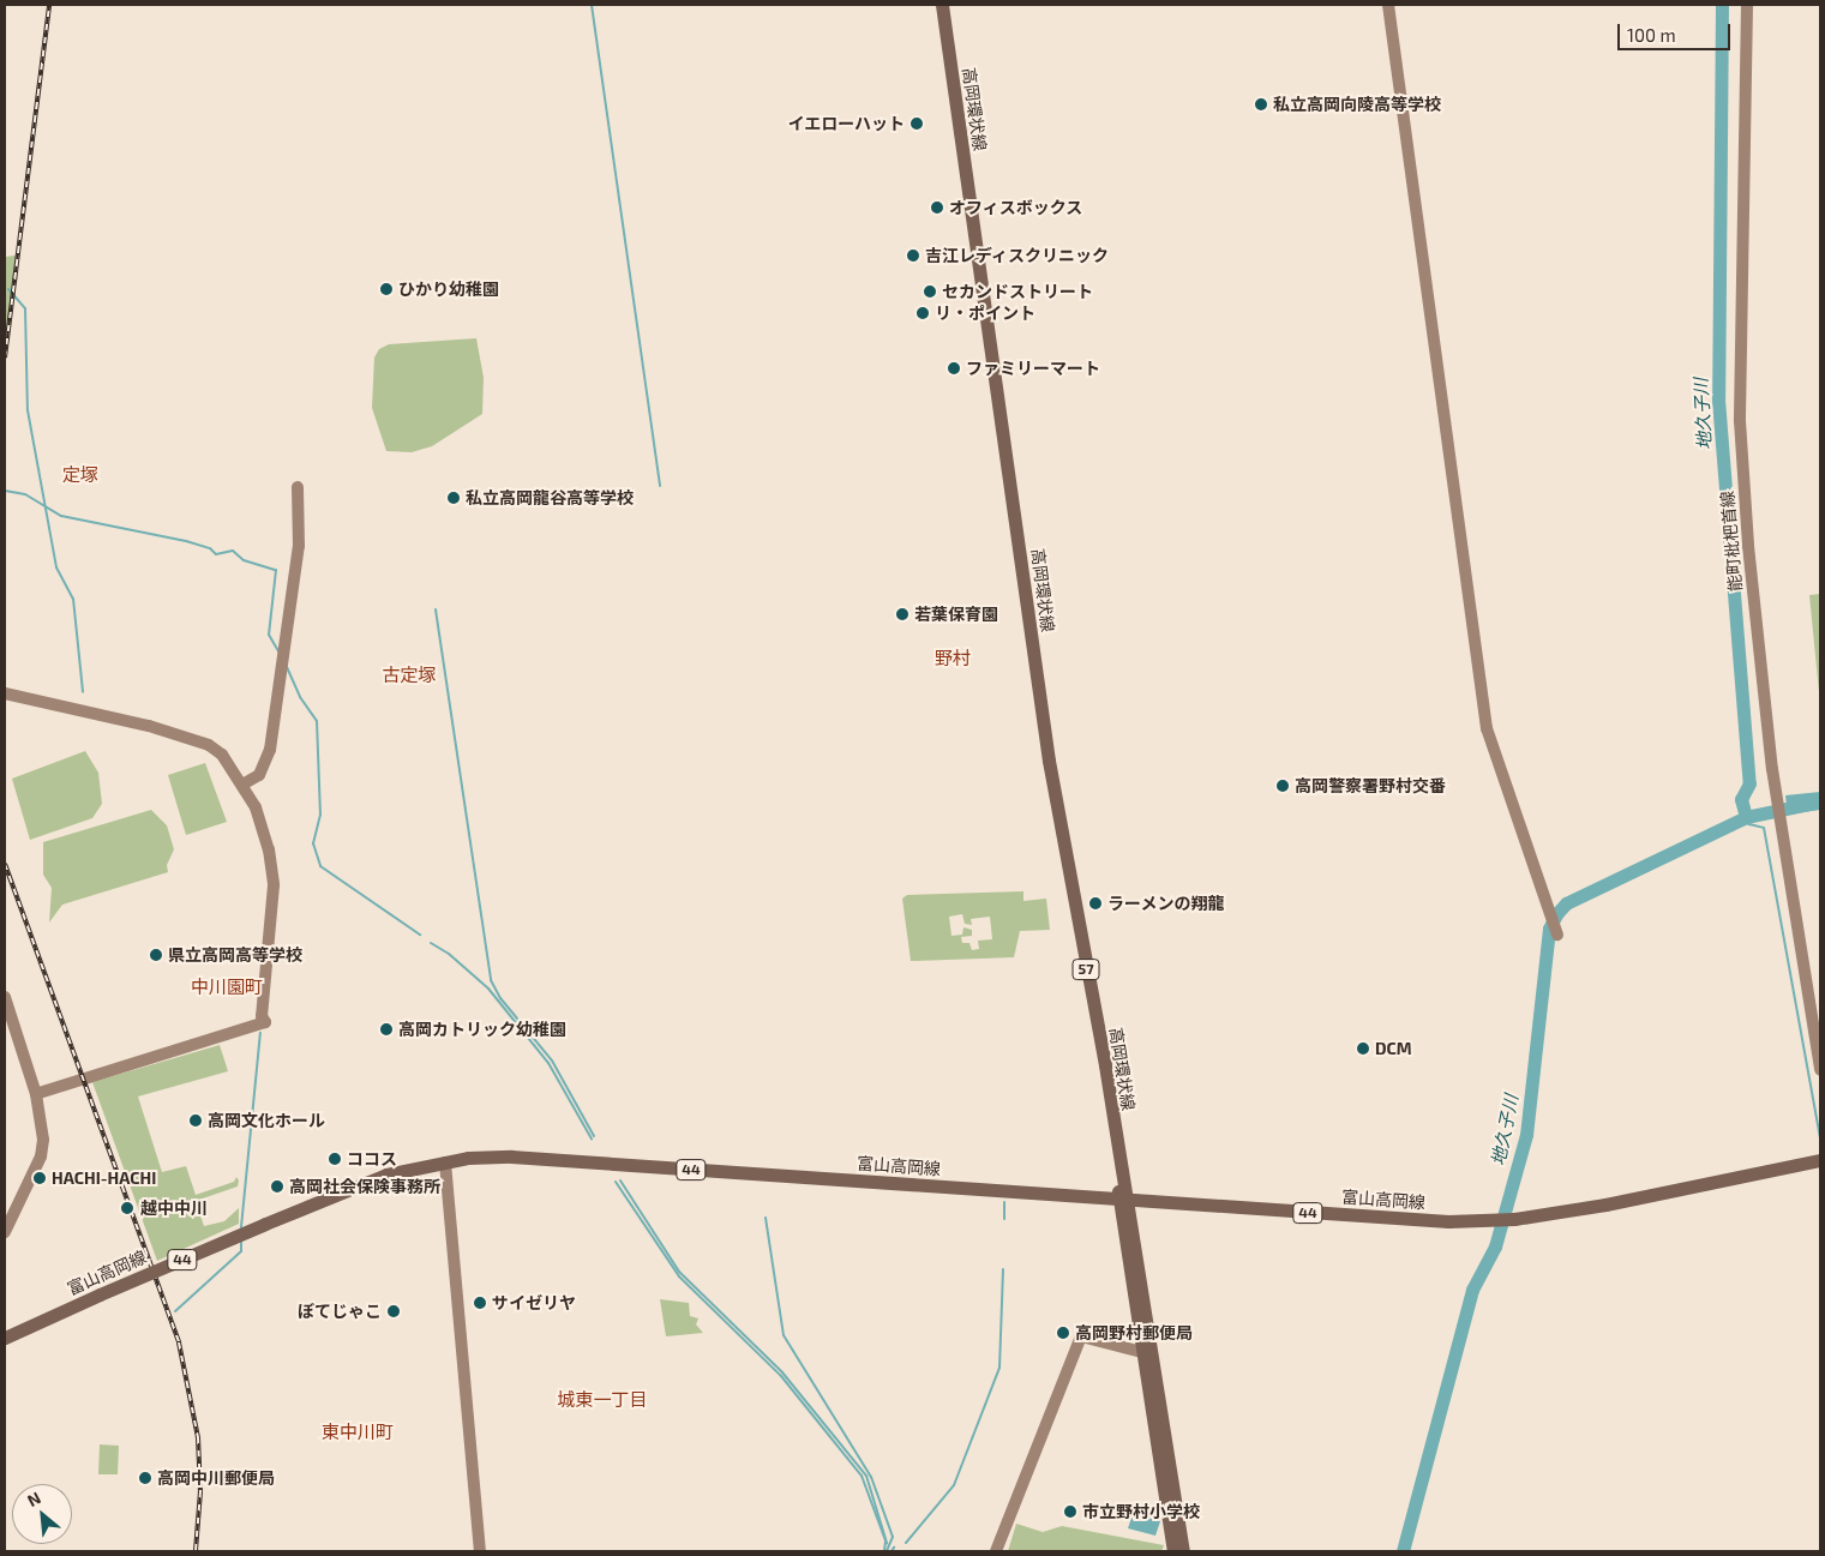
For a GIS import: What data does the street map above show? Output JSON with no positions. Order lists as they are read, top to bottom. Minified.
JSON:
{"streets":{"main road":["高岡環状線","57","富山高岡線","44"],"street":["能町枇杷首線"]},"crossings":[["高岡環状線","富山高岡線"]],"districts":["定塚","野村","古定塚","中川園町","城東一丁目","東中川町"],"water":["地久子川"],"places":["私立高岡向陵高等学校","イエローハット","オフィスボックス","吉江レディスクリニック","ひかり幼稚園","セカンドストリート","リ・ポイント","ファミリーマート","私立高岡龍谷高等学校","若葉保育園","高岡警察署野村交番","ラーメンの翔龍","県立高岡高等学校","高岡カトリック幼稚園","DCM","高岡文化ホール","ココス","HACHI-HACHI","高岡社会保険事務所","越中中川","サイゼリヤ","ぼてじゃこ","高岡野村郵便局","高岡中川郵便局","市立野村小学校"],"scale_bar":"100 m","north":"top left"}
